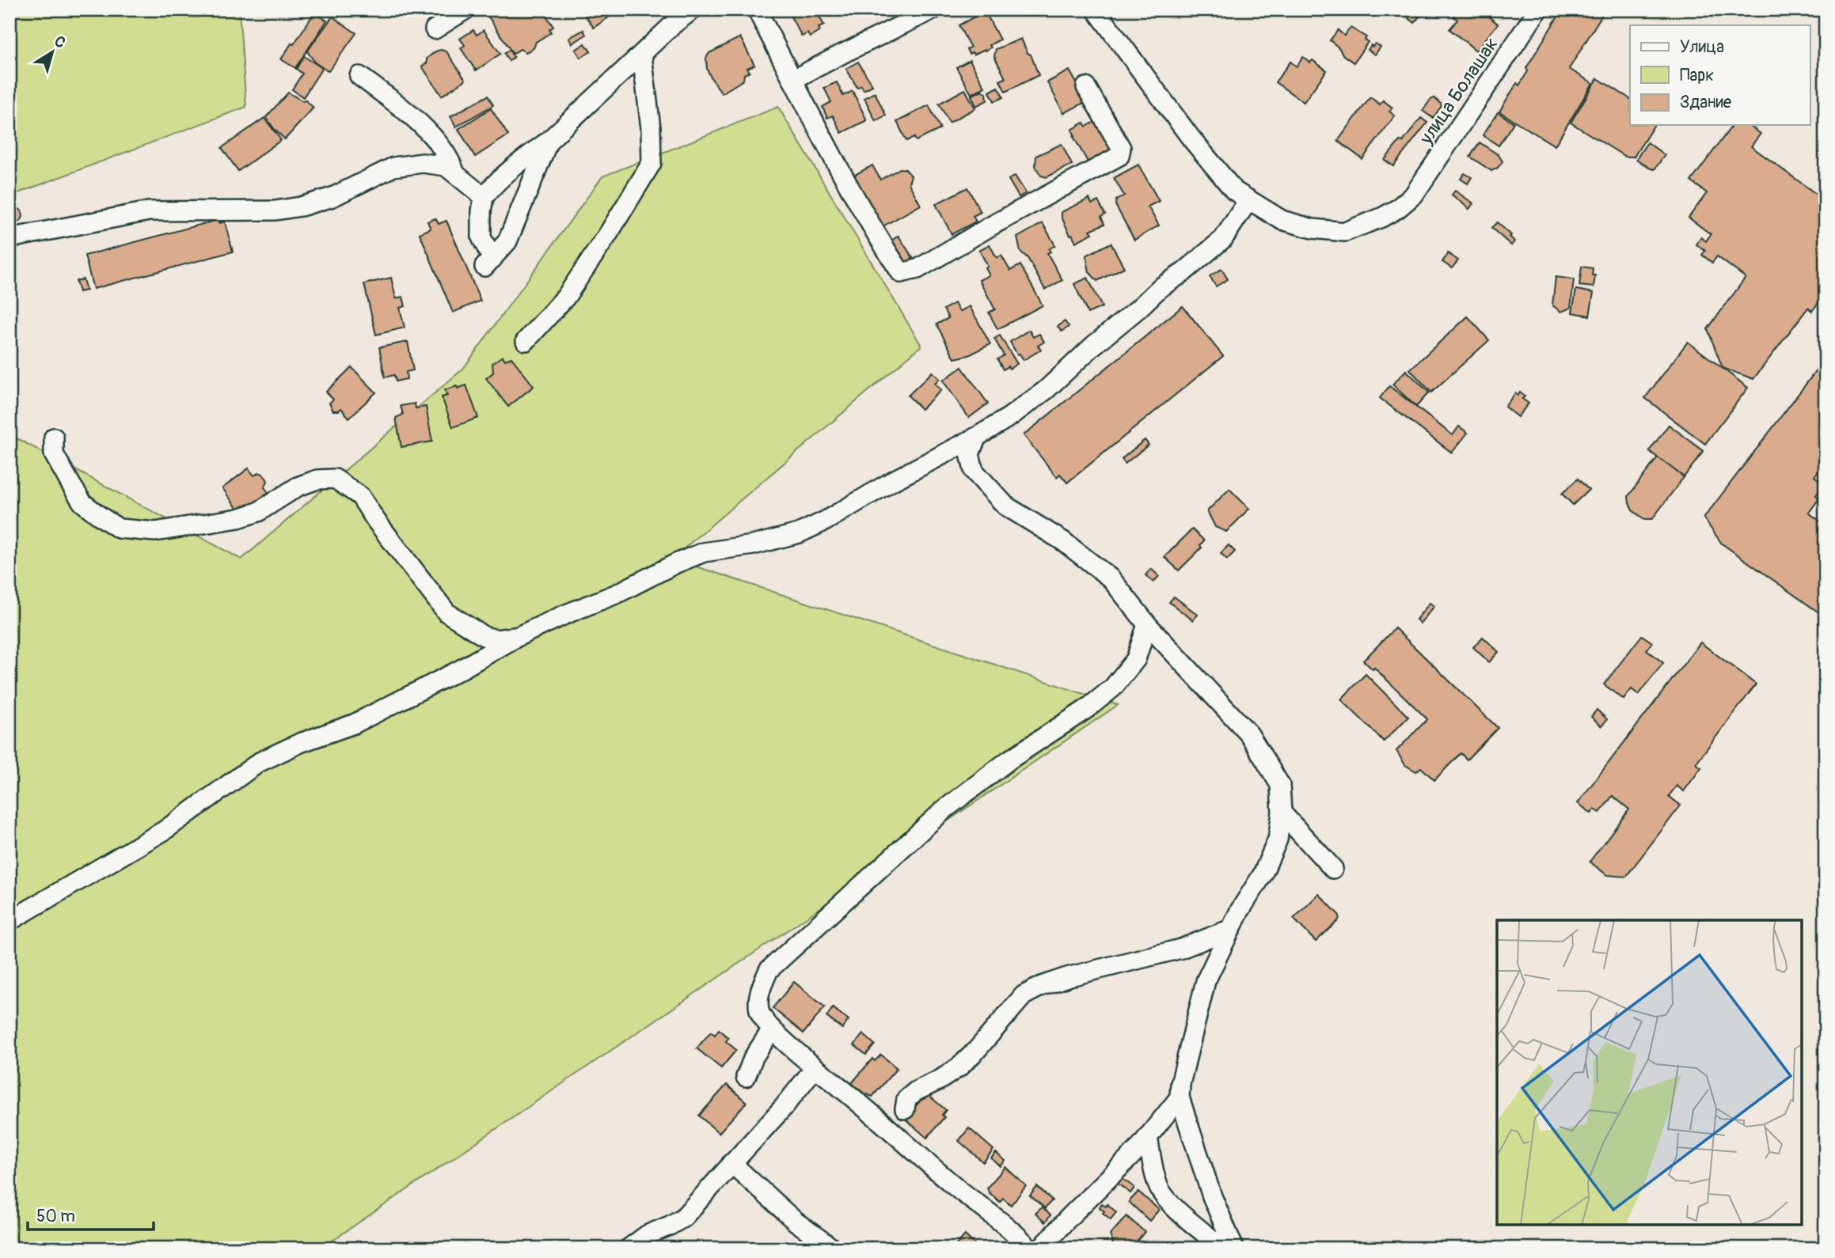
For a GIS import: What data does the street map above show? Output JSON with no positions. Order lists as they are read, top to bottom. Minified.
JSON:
{"streets":{"street":["улица Болашак"]},"legend":["Улица","Парк","Здание"],"scale_bar":"50 m","north":"top right"}
